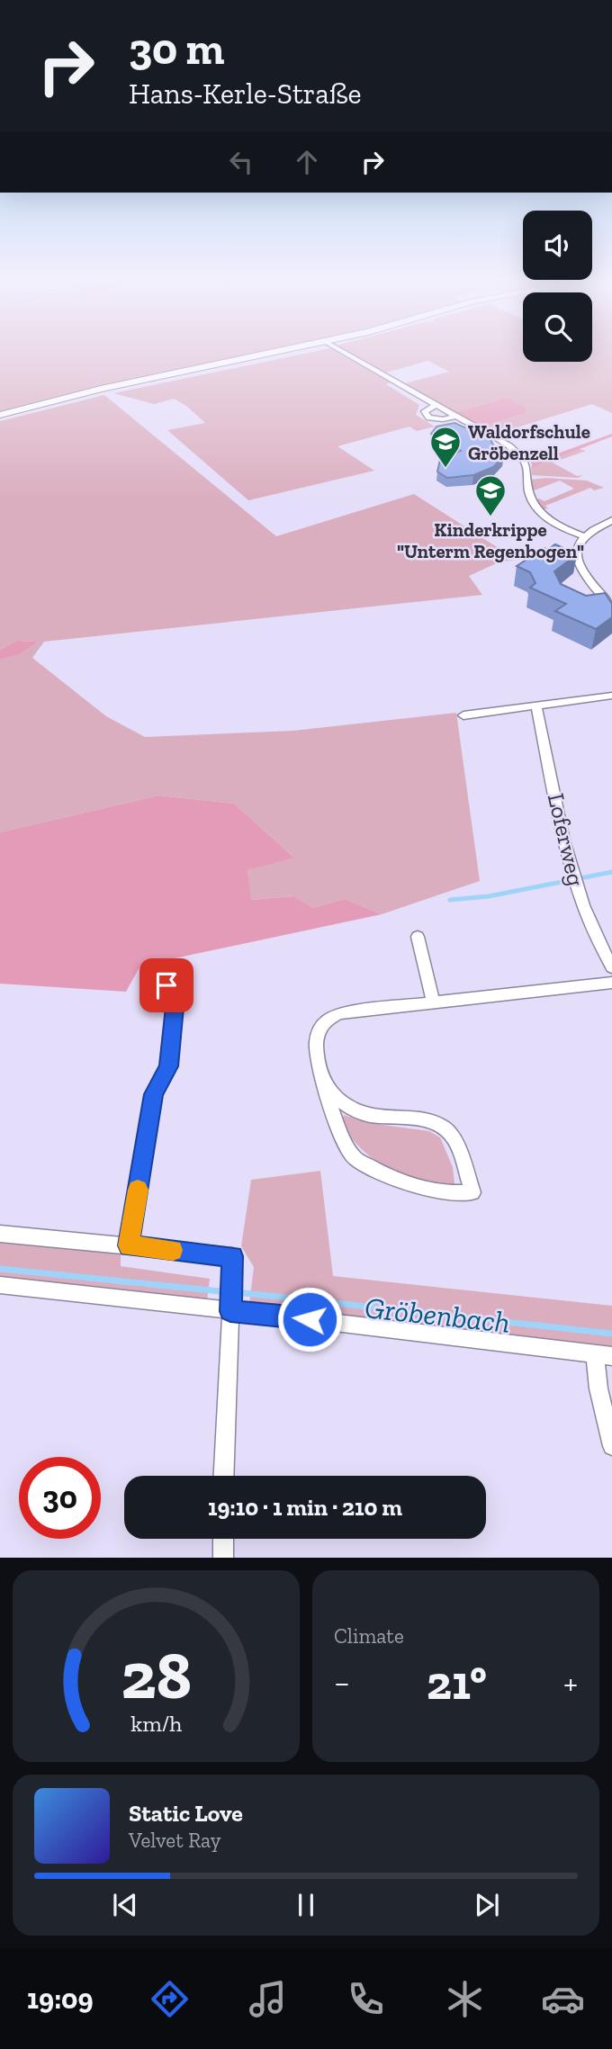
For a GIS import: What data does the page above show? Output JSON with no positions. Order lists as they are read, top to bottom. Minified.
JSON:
{"streets":{"street":["Loferweg"]},"water":["Gröbenbach"],"places":{"school or university":["Waldorfschule Gröbenzell","Kinderkrippe \"Unterm Regenbogen\""]},"page":{"turn":["30 m","Hans-Kerle-Straße"],"limit":"30","trip":"19:10 · 1 min · 210 m","tile":"Climate","heat":["−","21°","+"],"song":["Static Love","Velvet Ray"],"tabs":"19:09","gauge":["28","km/h"]}}
